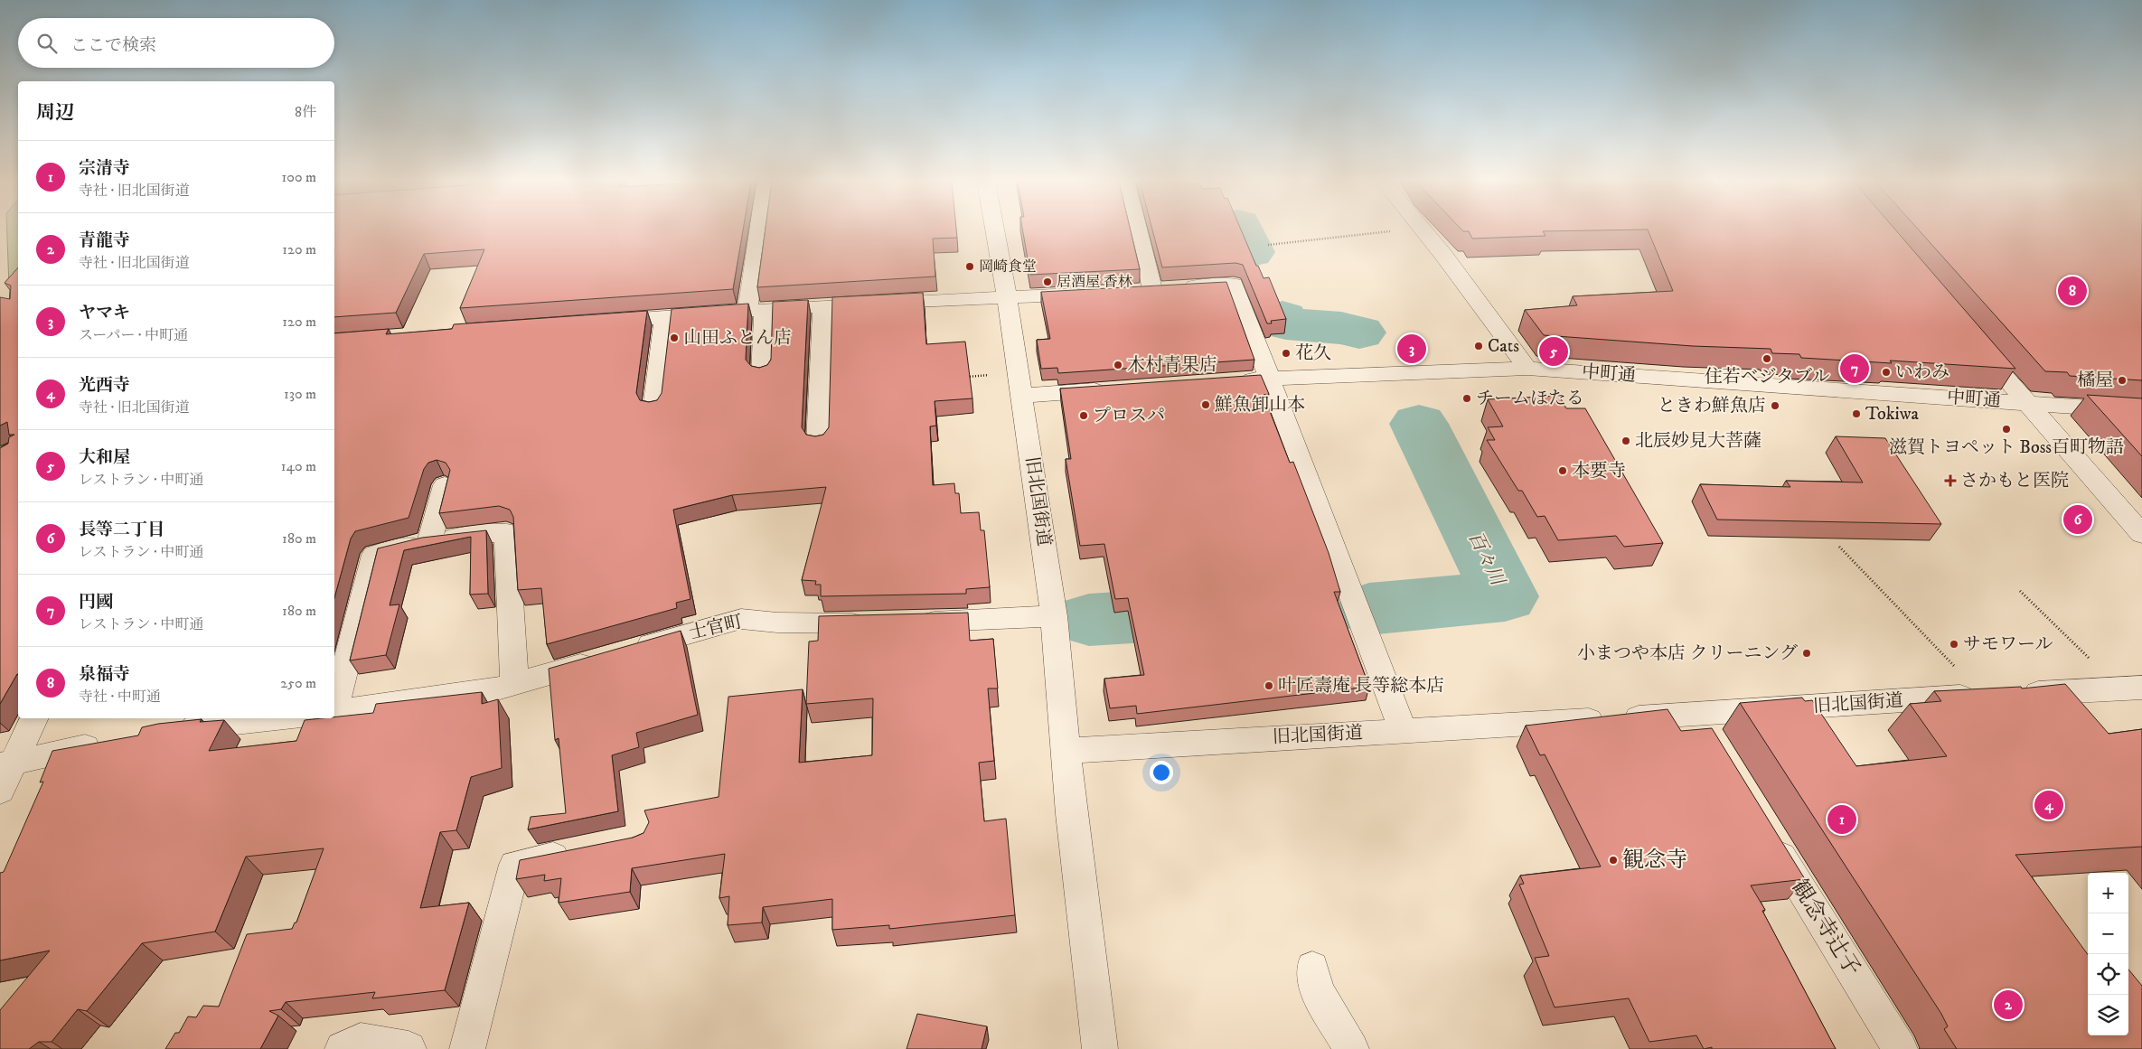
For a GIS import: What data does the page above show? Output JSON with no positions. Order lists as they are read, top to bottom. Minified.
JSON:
{"streets":{"street":["中町通","旧北国街道","士官町","観念寺辻子"]},"water":["百々川"],"places":{"other":["岡崎食堂","居酒屋 香林","山田ふとん店","Cats","花久","住若ベジタブル","木村青果店","いわみ","橘屋","チームほたる","鮮魚卸山本","ときわ鮮魚店","Tokiwa","プロスパ","滋賀トヨペット Boss百町物語","北辰妙見大菩薩","本要寺","サモワール","小まつや本店 クリーニング","叶匠壽庵 長等総本店","観念寺"],"health":["さかもと医院"]},"page":{"search":"ここで検索","heading":["周辺","8件"],"list":[{"mark":"1","name":"宗清寺","note":"寺社 · 旧北国街道","value":"100 m"},{"mark":"2","name":"青龍寺","note":"寺社 · 旧北国街道","value":"120 m"},{"mark":"3","name":"ヤマキ","note":"スーパー · 中町通","value":"120 m"},{"mark":"4","name":"光西寺","note":"寺社 · 旧北国街道","value":"130 m"},{"mark":"5","name":"大和屋","note":"レストラン · 中町通","value":"140 m"},{"mark":"6","name":"長等二丁目","note":"レストラン · 中町通","value":"180 m"},{"mark":"7","name":"円國","note":"レストラン · 中町通","value":"180 m"},{"mark":"8","name":"泉福寺","note":"寺社 · 中町通","value":"250 m"}],"pins":["8","3","5","7","6","4","1","2"],"map_buttons":["+","−"]}}
